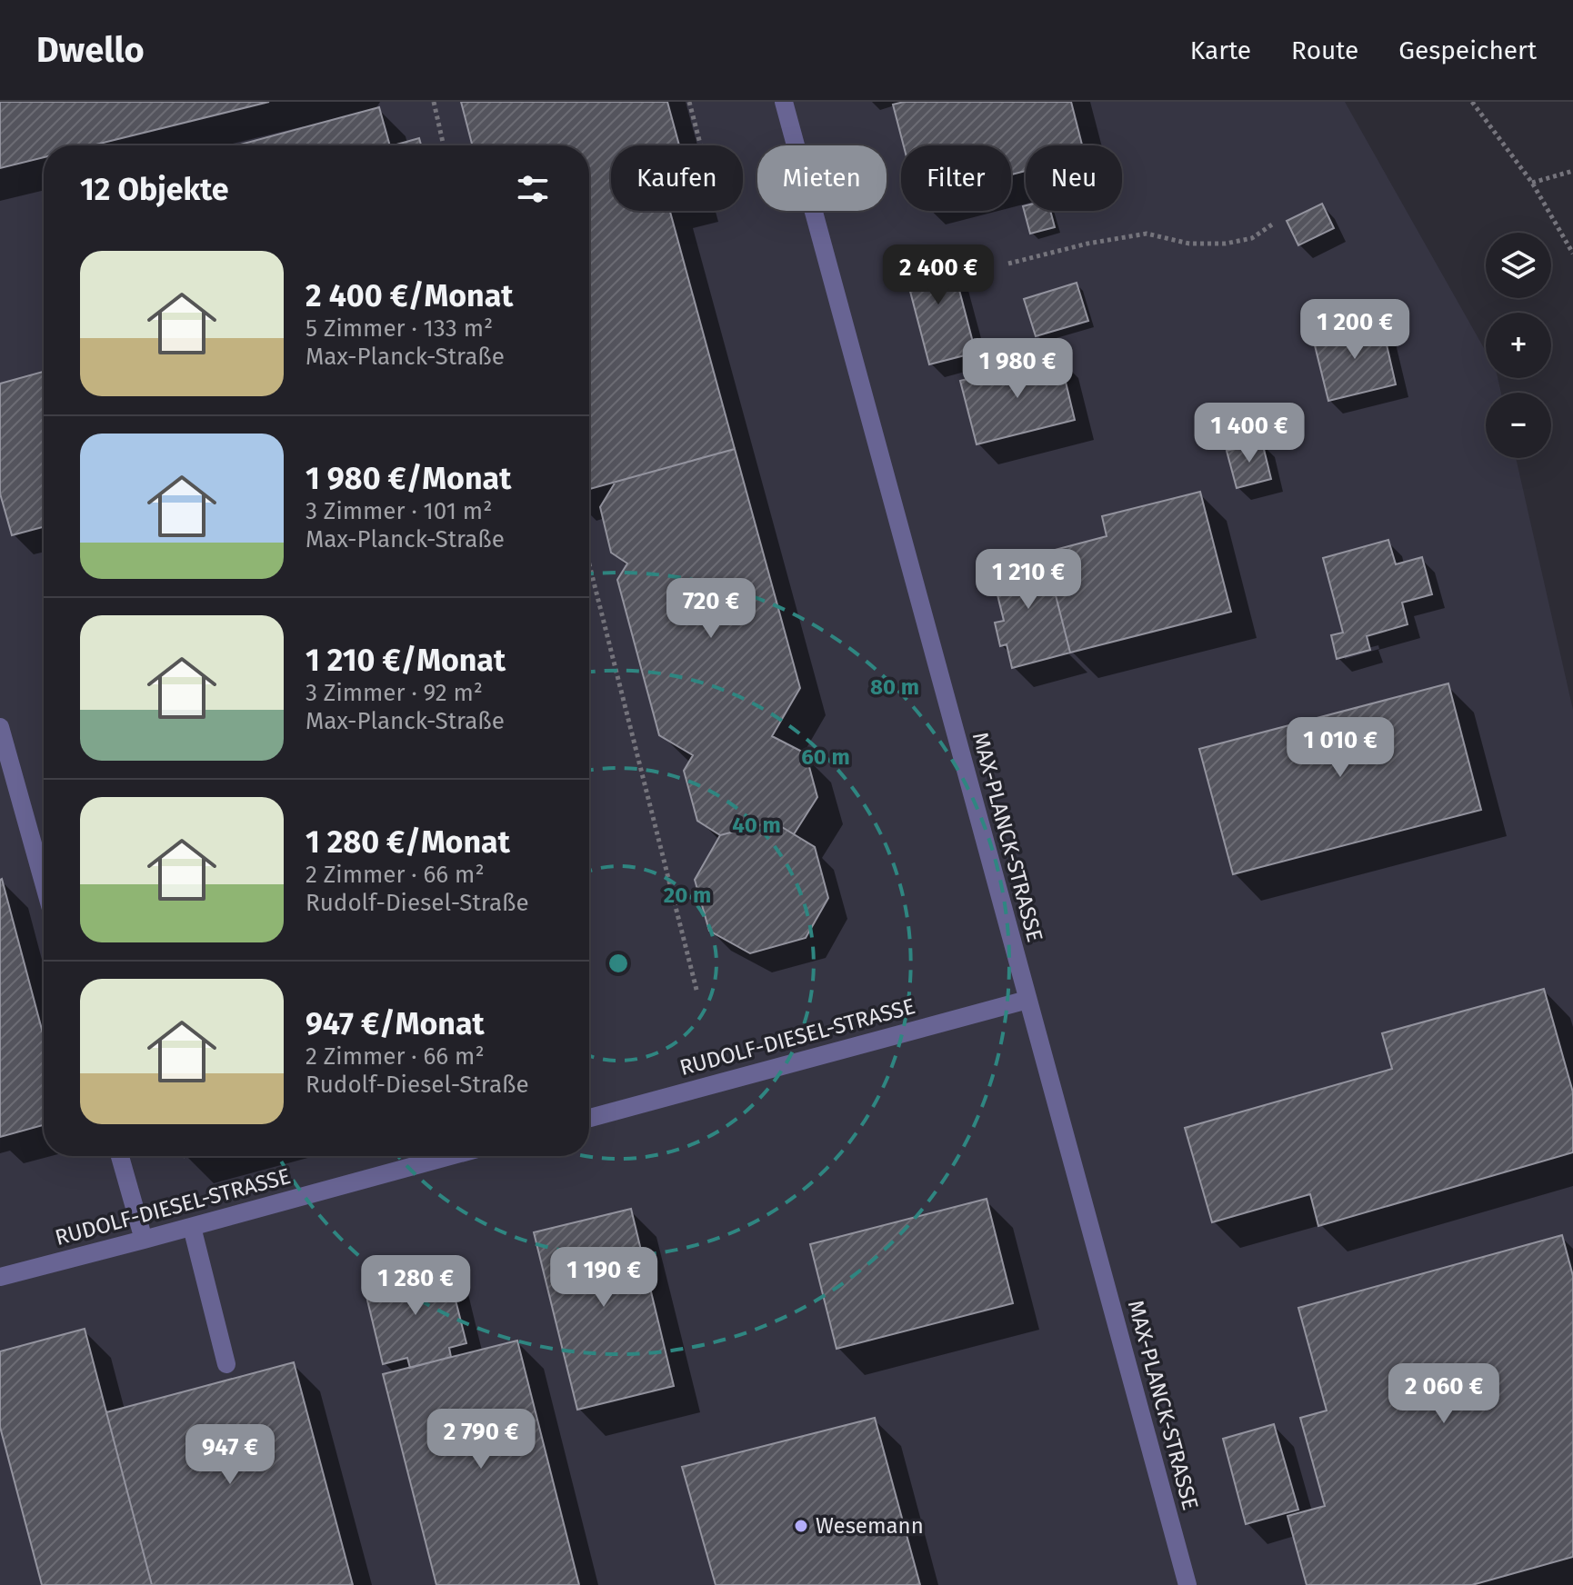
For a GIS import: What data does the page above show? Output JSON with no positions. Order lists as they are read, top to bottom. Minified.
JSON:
{"streets":{"street":["MAX-PLANCK-STRASSE","RUDOLF-DIESEL-STRASSE"]},"crossings":[["MAX-PLANCK-STRASSE","RUDOLF-DIESEL-STRASSE"]],"places":["Wesemann"],"page":{"header":"Dwello","nav":["Karte","Route","Gespeichert"],"chip":["Kaufen","Mieten","Filter","Neu"],"heading":"12 Objekte","map_buttons":["+","−"],"list":[{"name":"2 400 €/Monat","note":"5 Zimmer · 133 m² · Max-Planck-Straße"},{"name":"1 980 €/Monat","note":"3 Zimmer · 101 m² · Max-Planck-Straße"},{"name":"1 210 €/Monat","note":"3 Zimmer · 92 m² · Max-Planck-Straße"},{"name":"1 280 €/Monat","note":"2 Zimmer · 66 m² · Rudolf-Diesel-Straße"},{"name":"947 €/Monat","note":"2 Zimmer · 66 m² · Rudolf-Diesel-Straße"}],"price":["2 400 €","1 200 €","1 980 €","1 400 €","1 210 €","720 €","1 010 €","1 190 €","1 280 €","2 060 €","2 790 €","947 €"]},"rings":["80 m","60 m","40 m","20 m"]}
